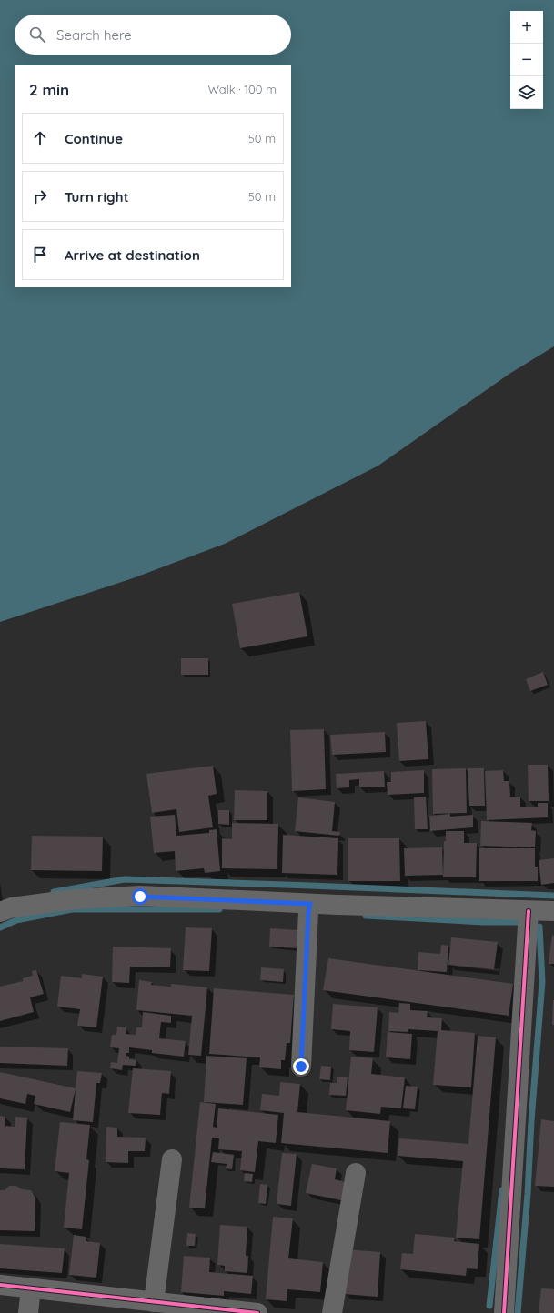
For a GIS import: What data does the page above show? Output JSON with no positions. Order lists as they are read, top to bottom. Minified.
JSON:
{"page":{"map_buttons":["+","−"],"search":"Search here","heading":["2 min","Walk · 100 m"],"list":[["Continue","50 m"],["Turn right","50 m"],"Arrive at destination"]}}
